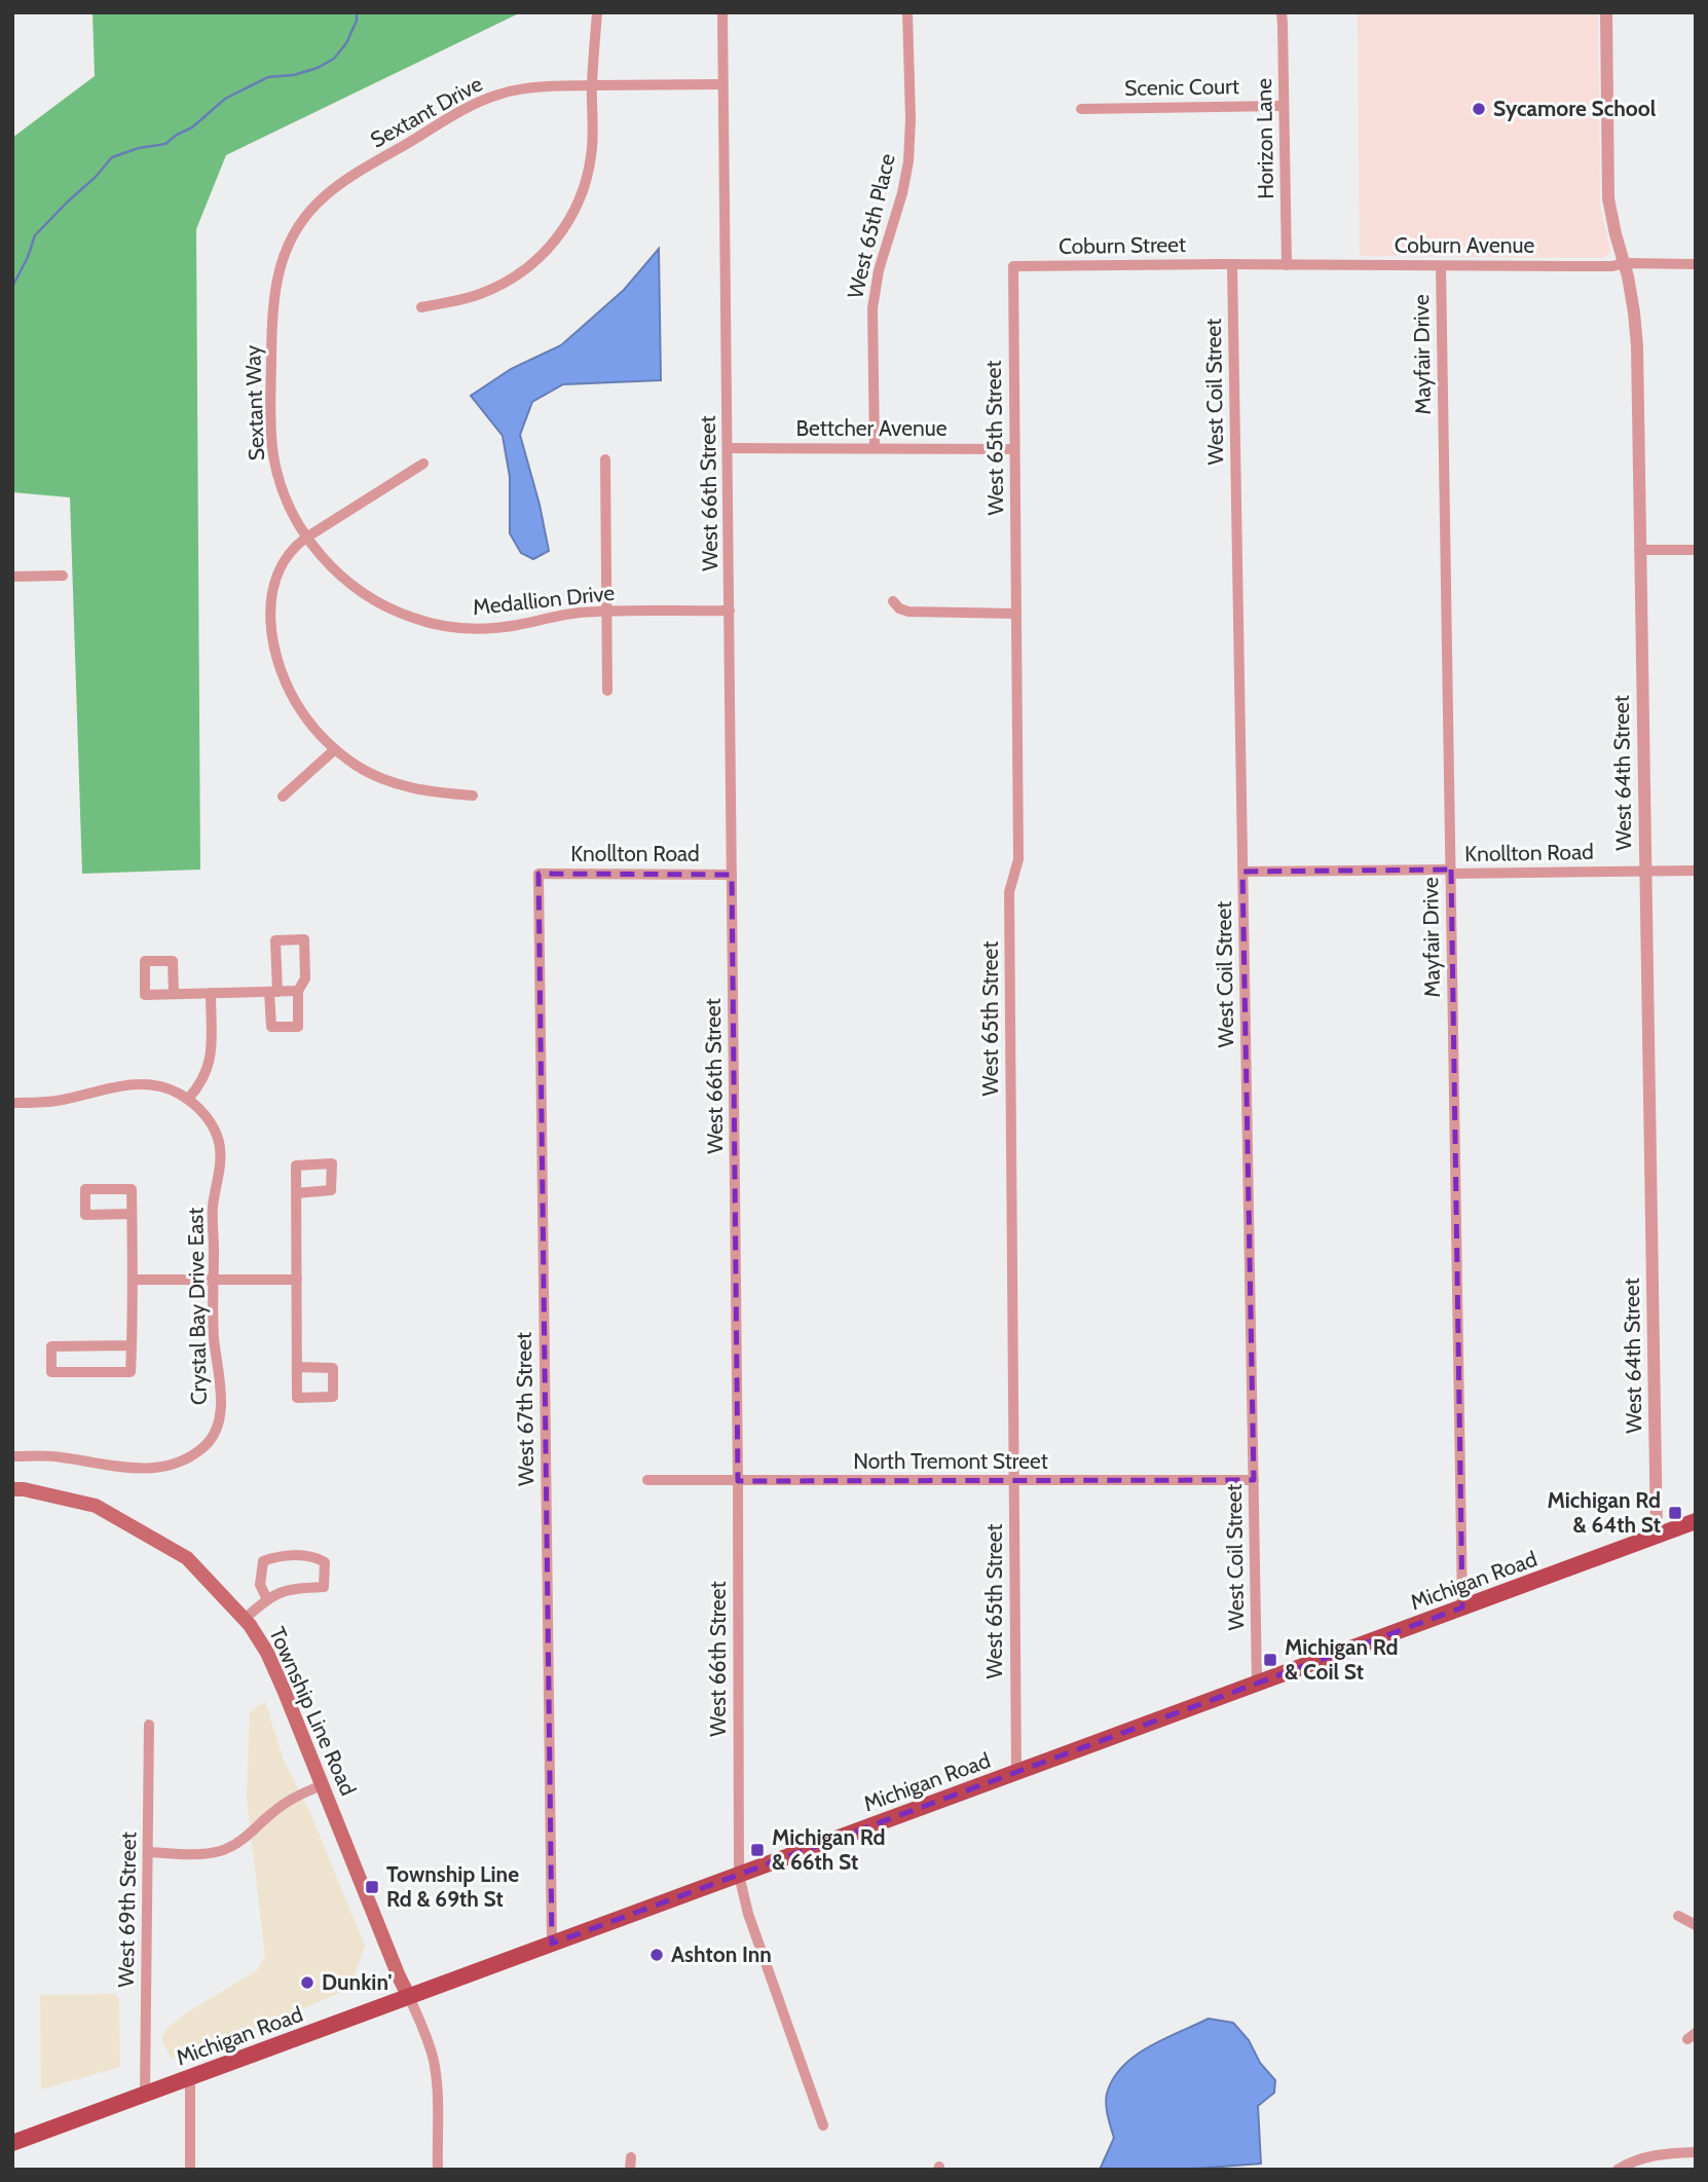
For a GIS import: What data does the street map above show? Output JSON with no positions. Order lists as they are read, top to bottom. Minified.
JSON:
{"streets":{"main road":["Michigan Road","Township Line Road"],"street":["Scenic Court","Sextant Drive","Horizon Lane","West 65th Place","Coburn Street","Coburn Avenue","Mayfair Drive","West Coil Street","Sextant Way","Bettcher Avenue","West 65th Street","West 66th Street","Medallion Drive","West 64th Street","Knollton Road","Crystal Bay Drive East","West 67th Street","North Tremont Street","West 69th Street"]},"crossings":[["Scenic Court","Horizon Lane"],["Sextant Drive","Sextant Way"],["Sextant Drive","West 66th Street"],["Horizon Lane","Coburn Avenue"],["West 65th Place","Bettcher Avenue"],["Coburn Street","Coburn Avenue"],["Coburn Street","West Coil Street"],["Coburn Street","West 65th Street"],["Coburn Avenue","Mayfair Drive"],["Coburn Avenue","West Coil Street"],["Coburn Avenue","West 64th Street"],["Mayfair Drive","Knollton Road"],["Mayfair Drive","Michigan Road"],["West Coil Street","Knollton Road"],["West Coil Street","North Tremont Street"],["West Coil Street","Michigan Road"],["Sextant Way","Medallion Drive"],["Bettcher Avenue","West 65th Street"],["Bettcher Avenue","West 66th Street"],["West 65th Street","North Tremont Street"],["West 65th Street","Michigan Road"],["West 66th Street","Medallion Drive"],["West 66th Street","Knollton Road"],["West 66th Street","North Tremont Street"],["West 66th Street","Michigan Road"],["West 64th Street","Knollton Road"],["West 64th Street","Michigan Road"],["Knollton Road","West 67th Street"],["West 67th Street","Michigan Road"],["Michigan Road","Township Line Road"],["Michigan Road","West 69th Street"]],"places":{"other":["Sycamore School","Ashton Inn","Dunkin'"],"transit":["Michigan Rd & 64th St","Michigan Rd & Coil St","Michigan Rd & 66th St","Township Line Rd & 69th St"]}}
